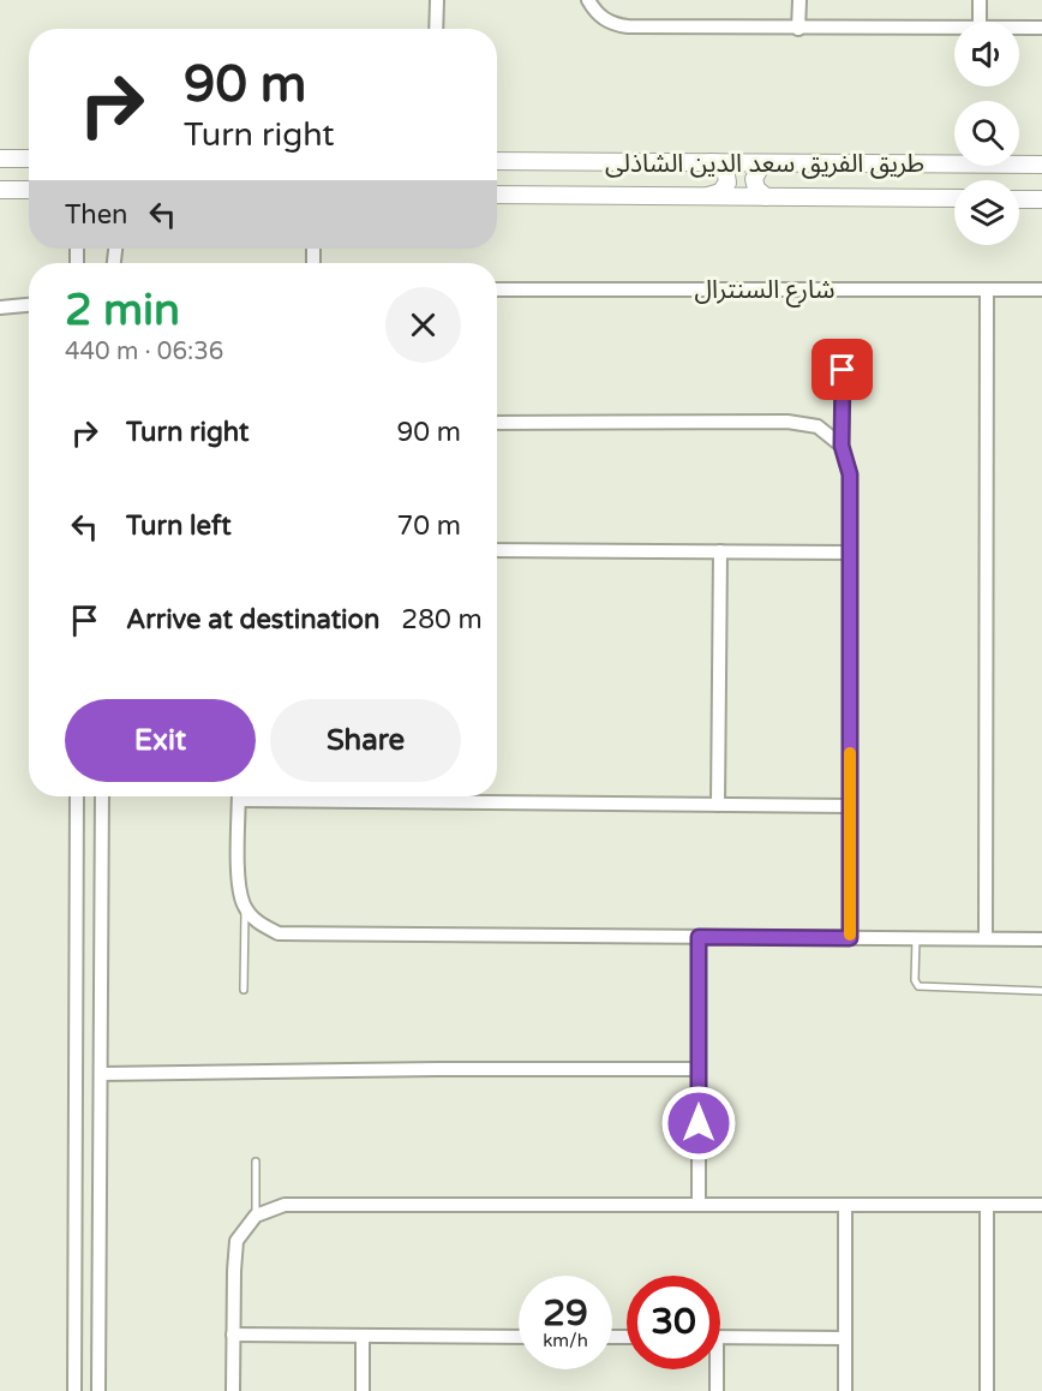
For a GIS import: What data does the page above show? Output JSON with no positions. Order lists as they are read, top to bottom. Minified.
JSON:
{"streets":{"street":["طريق الفريق سعد الدين الشاذلى","شارع السنترال"]},"page":{"turn":["90 m","Turn right"],"then":"Then","heading":["2 min","440 m · 06:36"],"list":[{"name":"Turn right","value":"90 m"},{"name":"Turn left","value":"70 m"},{"name":"Arrive at destination","value":"280 m"}],"buttons":["Exit","Share"],"speed":"29 km/h","limit":"30"}}
